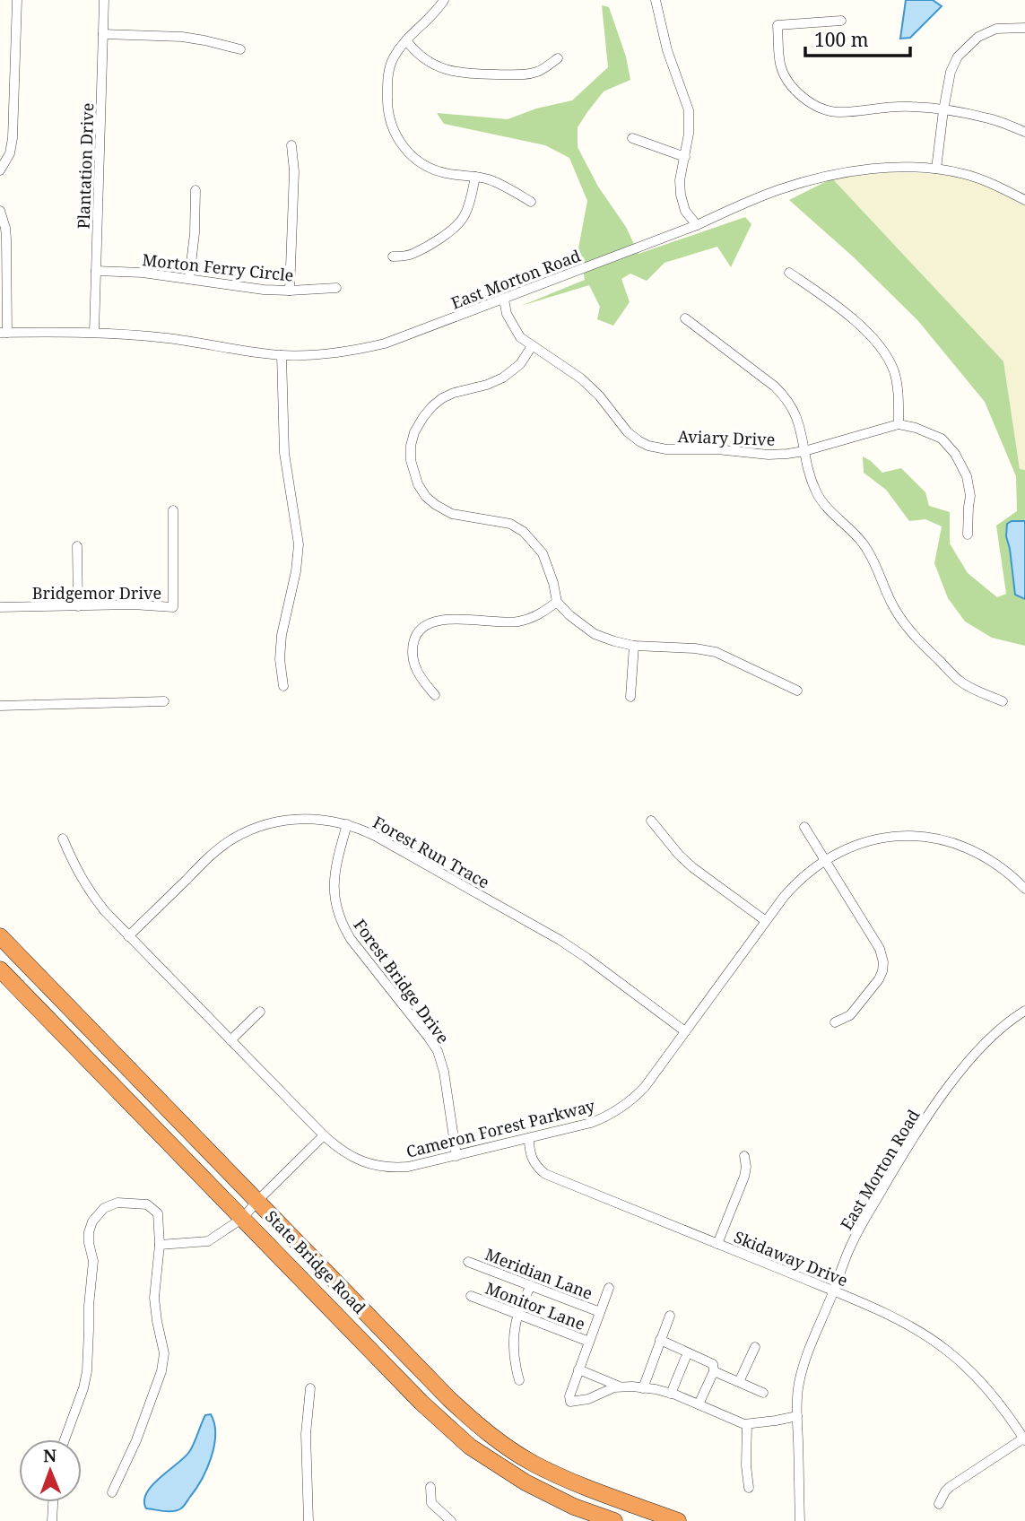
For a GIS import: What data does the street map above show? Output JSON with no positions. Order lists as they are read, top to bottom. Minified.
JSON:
{"streets":{"highway":["State Bridge Road"],"street":["Plantation Drive","Morton Ferry Circle","East Morton Road","Aviary Drive","Bridgemor Drive","Forest Run Trace","Forest Bridge Drive","Cameron Forest Parkway","Skidaway Drive","Meridian Lane","Monitor Lane"]},"crossings":[["Plantation Drive","Morton Ferry Circle"],["Plantation Drive","East Morton Road"],["East Morton Road","Aviary Drive"],["East Morton Road","Skidaway Drive"],["Forest Run Trace","Forest Bridge Drive"],["Forest Run Trace","Cameron Forest Parkway"],["Forest Bridge Drive","Cameron Forest Parkway"],["Cameron Forest Parkway","Skidaway Drive"]],"scale_bar":"100 m","north":"top"}
